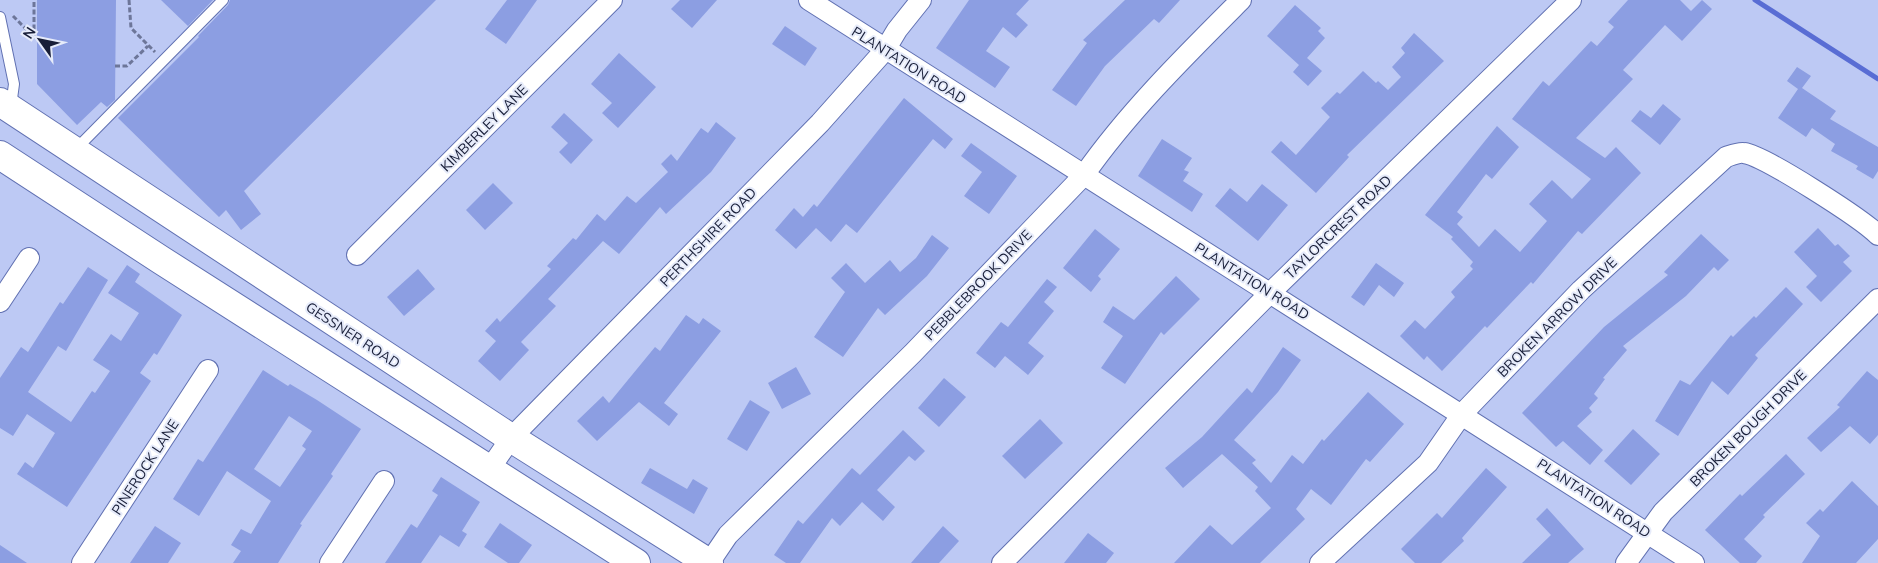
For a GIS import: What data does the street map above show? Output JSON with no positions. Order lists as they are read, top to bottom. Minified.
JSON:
{"streets":{"main road":["GESSNER ROAD"],"street":["PLANTATION ROAD","KIMBERLEY LANE","TAYLORCREST ROAD","PERTHSHIRE ROAD","PEBBLEBROOK DRIVE","BROKEN ARROW DRIVE","BROKEN BOUGH DRIVE","PINEROCK LANE"]},"crossings":[["PLANTATION ROAD","TAYLORCREST ROAD"],["PLANTATION ROAD","PERTHSHIRE ROAD"],["PLANTATION ROAD","PEBBLEBROOK DRIVE"],["PLANTATION ROAD","BROKEN ARROW DRIVE"],["PLANTATION ROAD","BROKEN BOUGH DRIVE"],["PERTHSHIRE ROAD","GESSNER ROAD"],["PEBBLEBROOK DRIVE","GESSNER ROAD"]],"north":"top left"}
